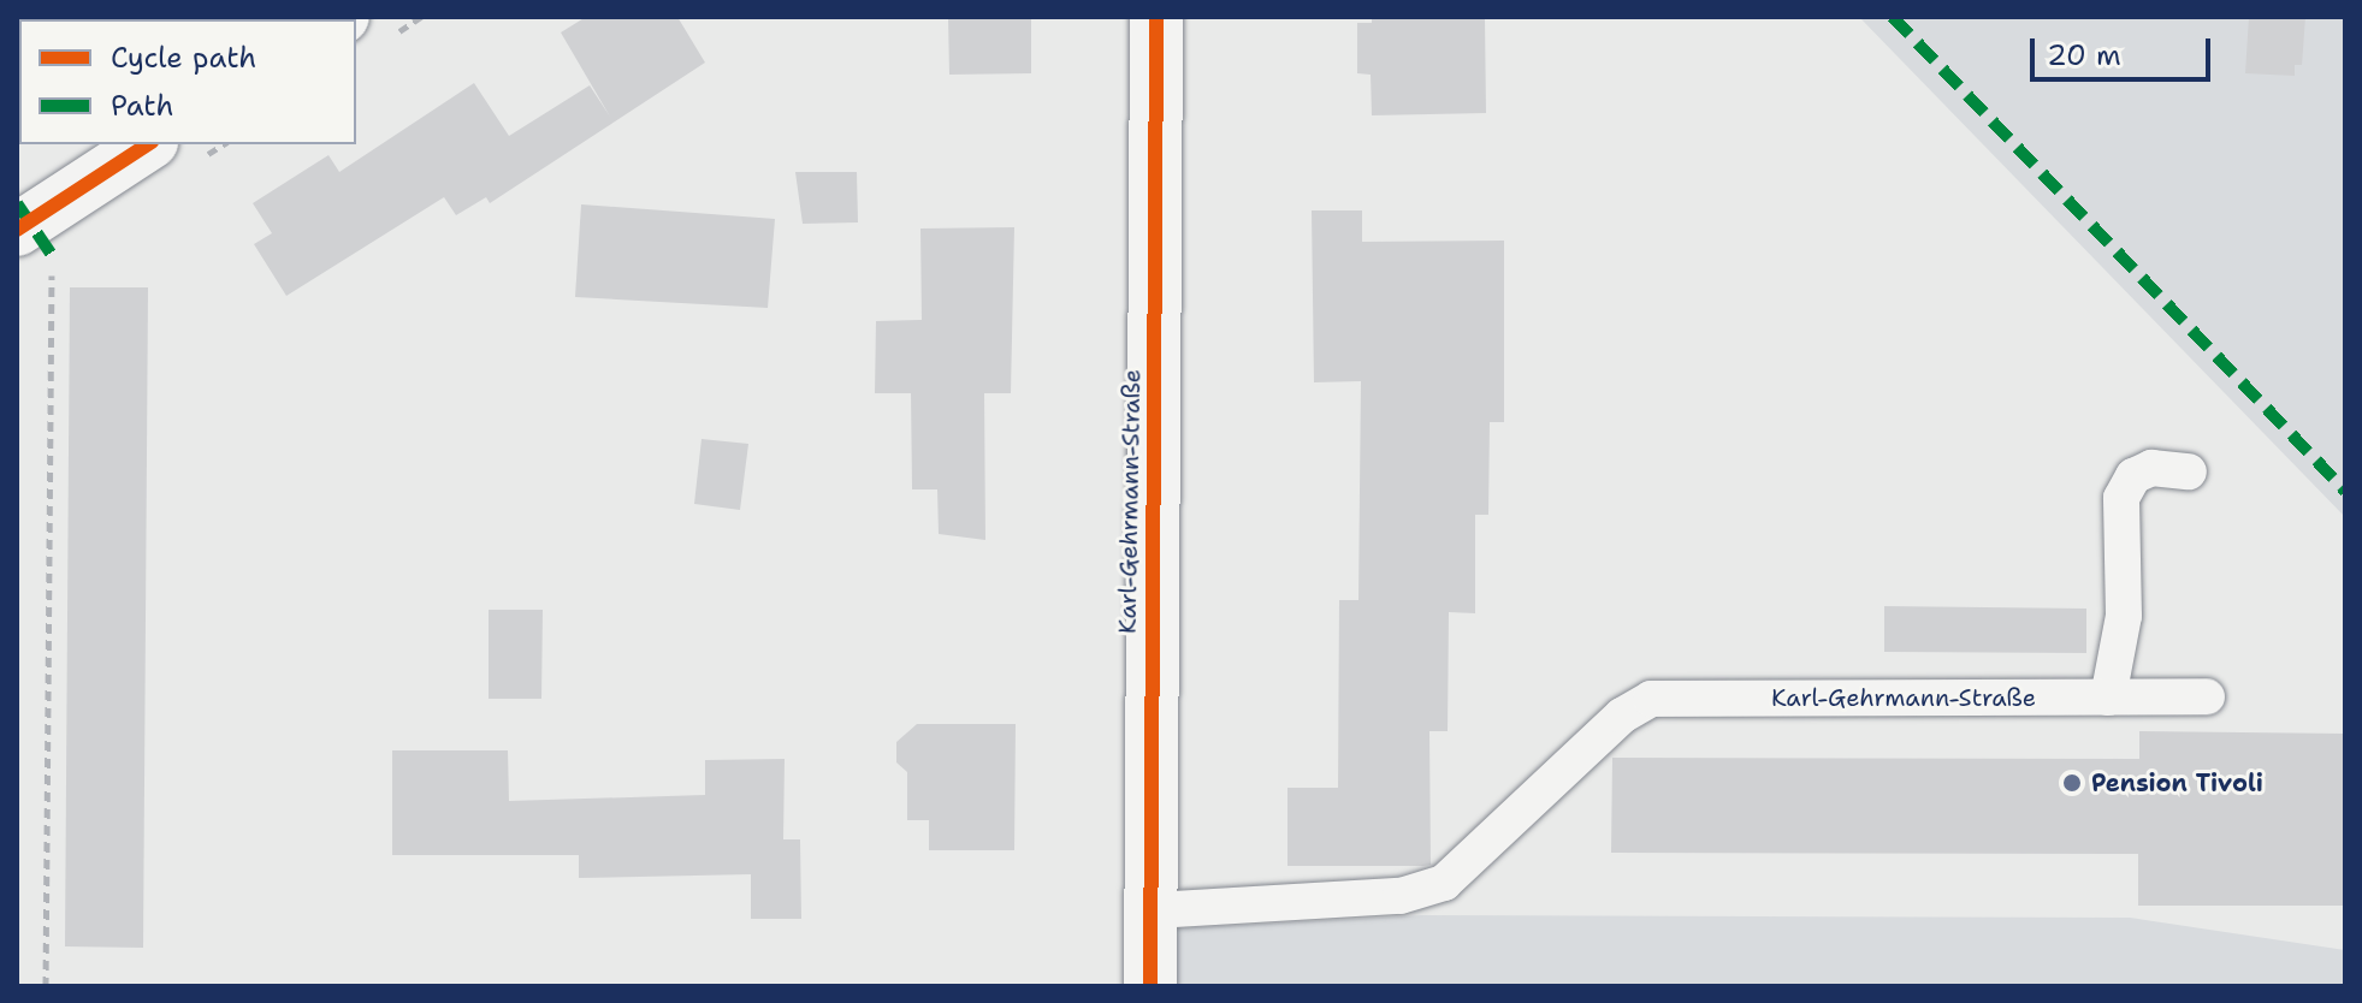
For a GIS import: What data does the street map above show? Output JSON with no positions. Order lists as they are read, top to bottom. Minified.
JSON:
{"streets":{"street":["Karl-Gehrmann-Straße"]},"places":["Pension Tivoli"],"legend":["Cycle path","Path"],"scale_bar":"20 m"}
